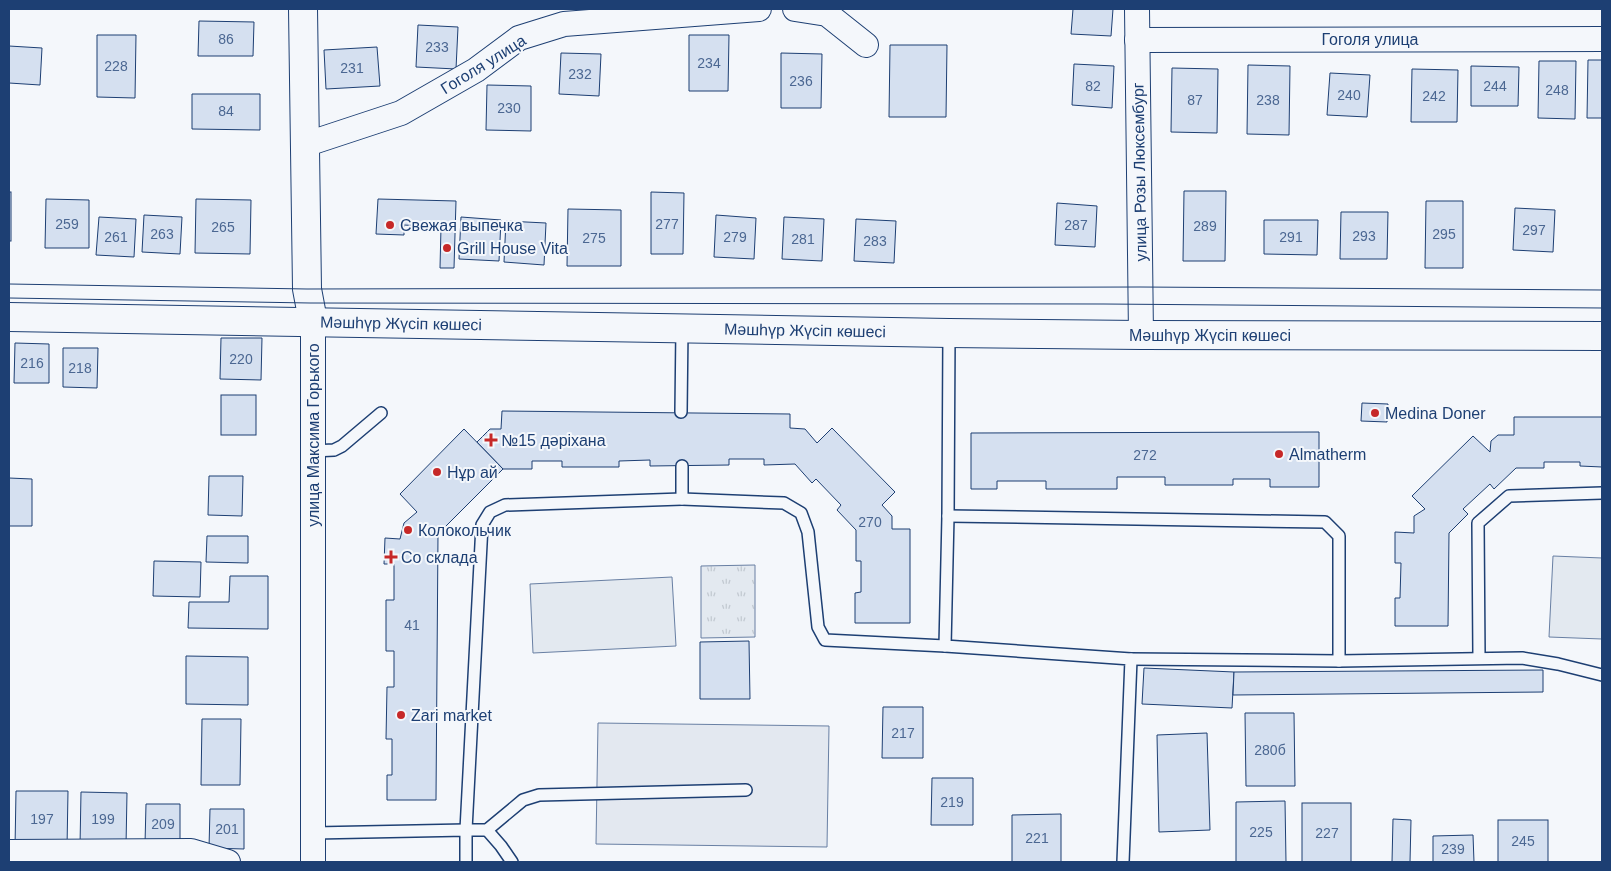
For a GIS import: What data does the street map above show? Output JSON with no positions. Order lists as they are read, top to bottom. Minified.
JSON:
{"streets":{"street":["Гоголя улица","улица Розы Люксембург","Мәшһүр Жүсіп көшесі","улица Максима Горького"]},"crossings":[["Гоголя улица","улица Розы Люксембург"],["Гоголя улица","улица Максима Горького"],["улица Розы Люксембург","Мәшһүр Жүсіп көшесі"],["Мәшһүр Жүсіп көшесі","улица Максима Горького"]],"places":{"other":["Свежая выпечка","Grill House Vita","Medina Doner","Almatherm","Нұр ай","Колокольчик","Zari market"],"health":["№15 дәріхана","Со склада"]},"house_numbers":["86","233","234","228","231","232","236","82","244","248","240","242","87","238","230","84","259","277","287","289","265","297","263","295","293","261","279","291","275","281","283","220","216","218","272","270","41","217","280б","219","197","199","209","201","225","227","221","245","239"]}
